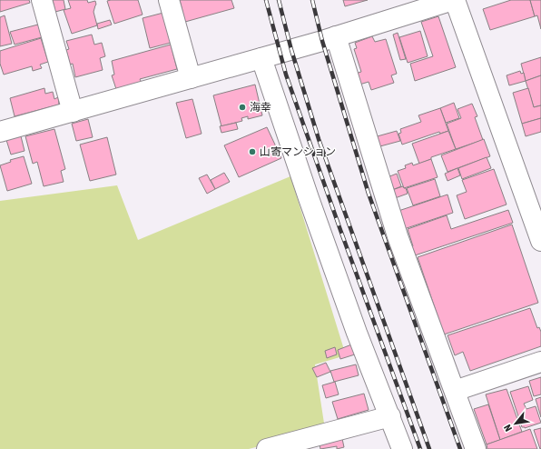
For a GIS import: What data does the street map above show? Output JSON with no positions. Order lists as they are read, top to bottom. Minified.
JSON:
{"places":["海幸","山寄マンション"],"north":"bottom left"}
